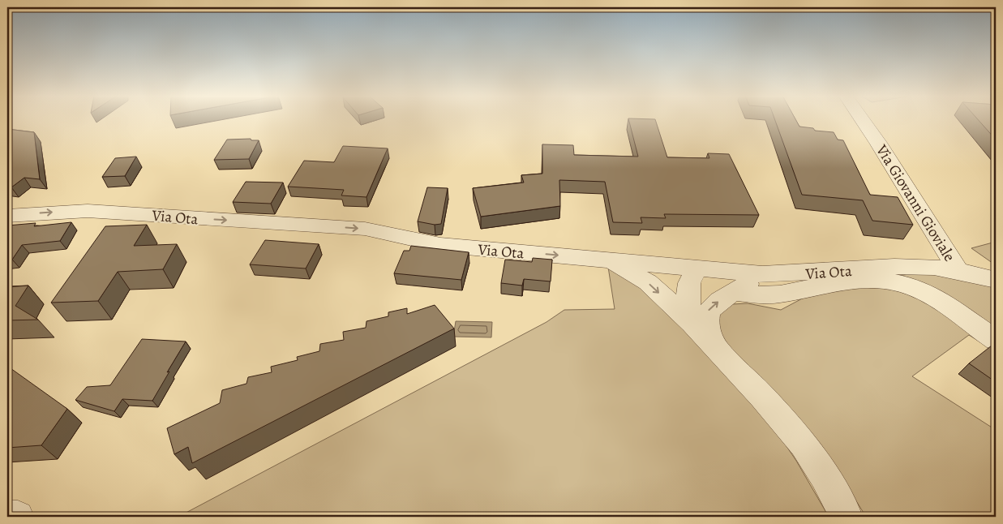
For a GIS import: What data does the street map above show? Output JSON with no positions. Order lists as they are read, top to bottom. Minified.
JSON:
{"streets":{"street":["Via Giovanni Gioviale","Via Ota"]},"crossings":[["Via Giovanni Gioviale","Via Ota"]],"one_way":["Via Ota"]}
